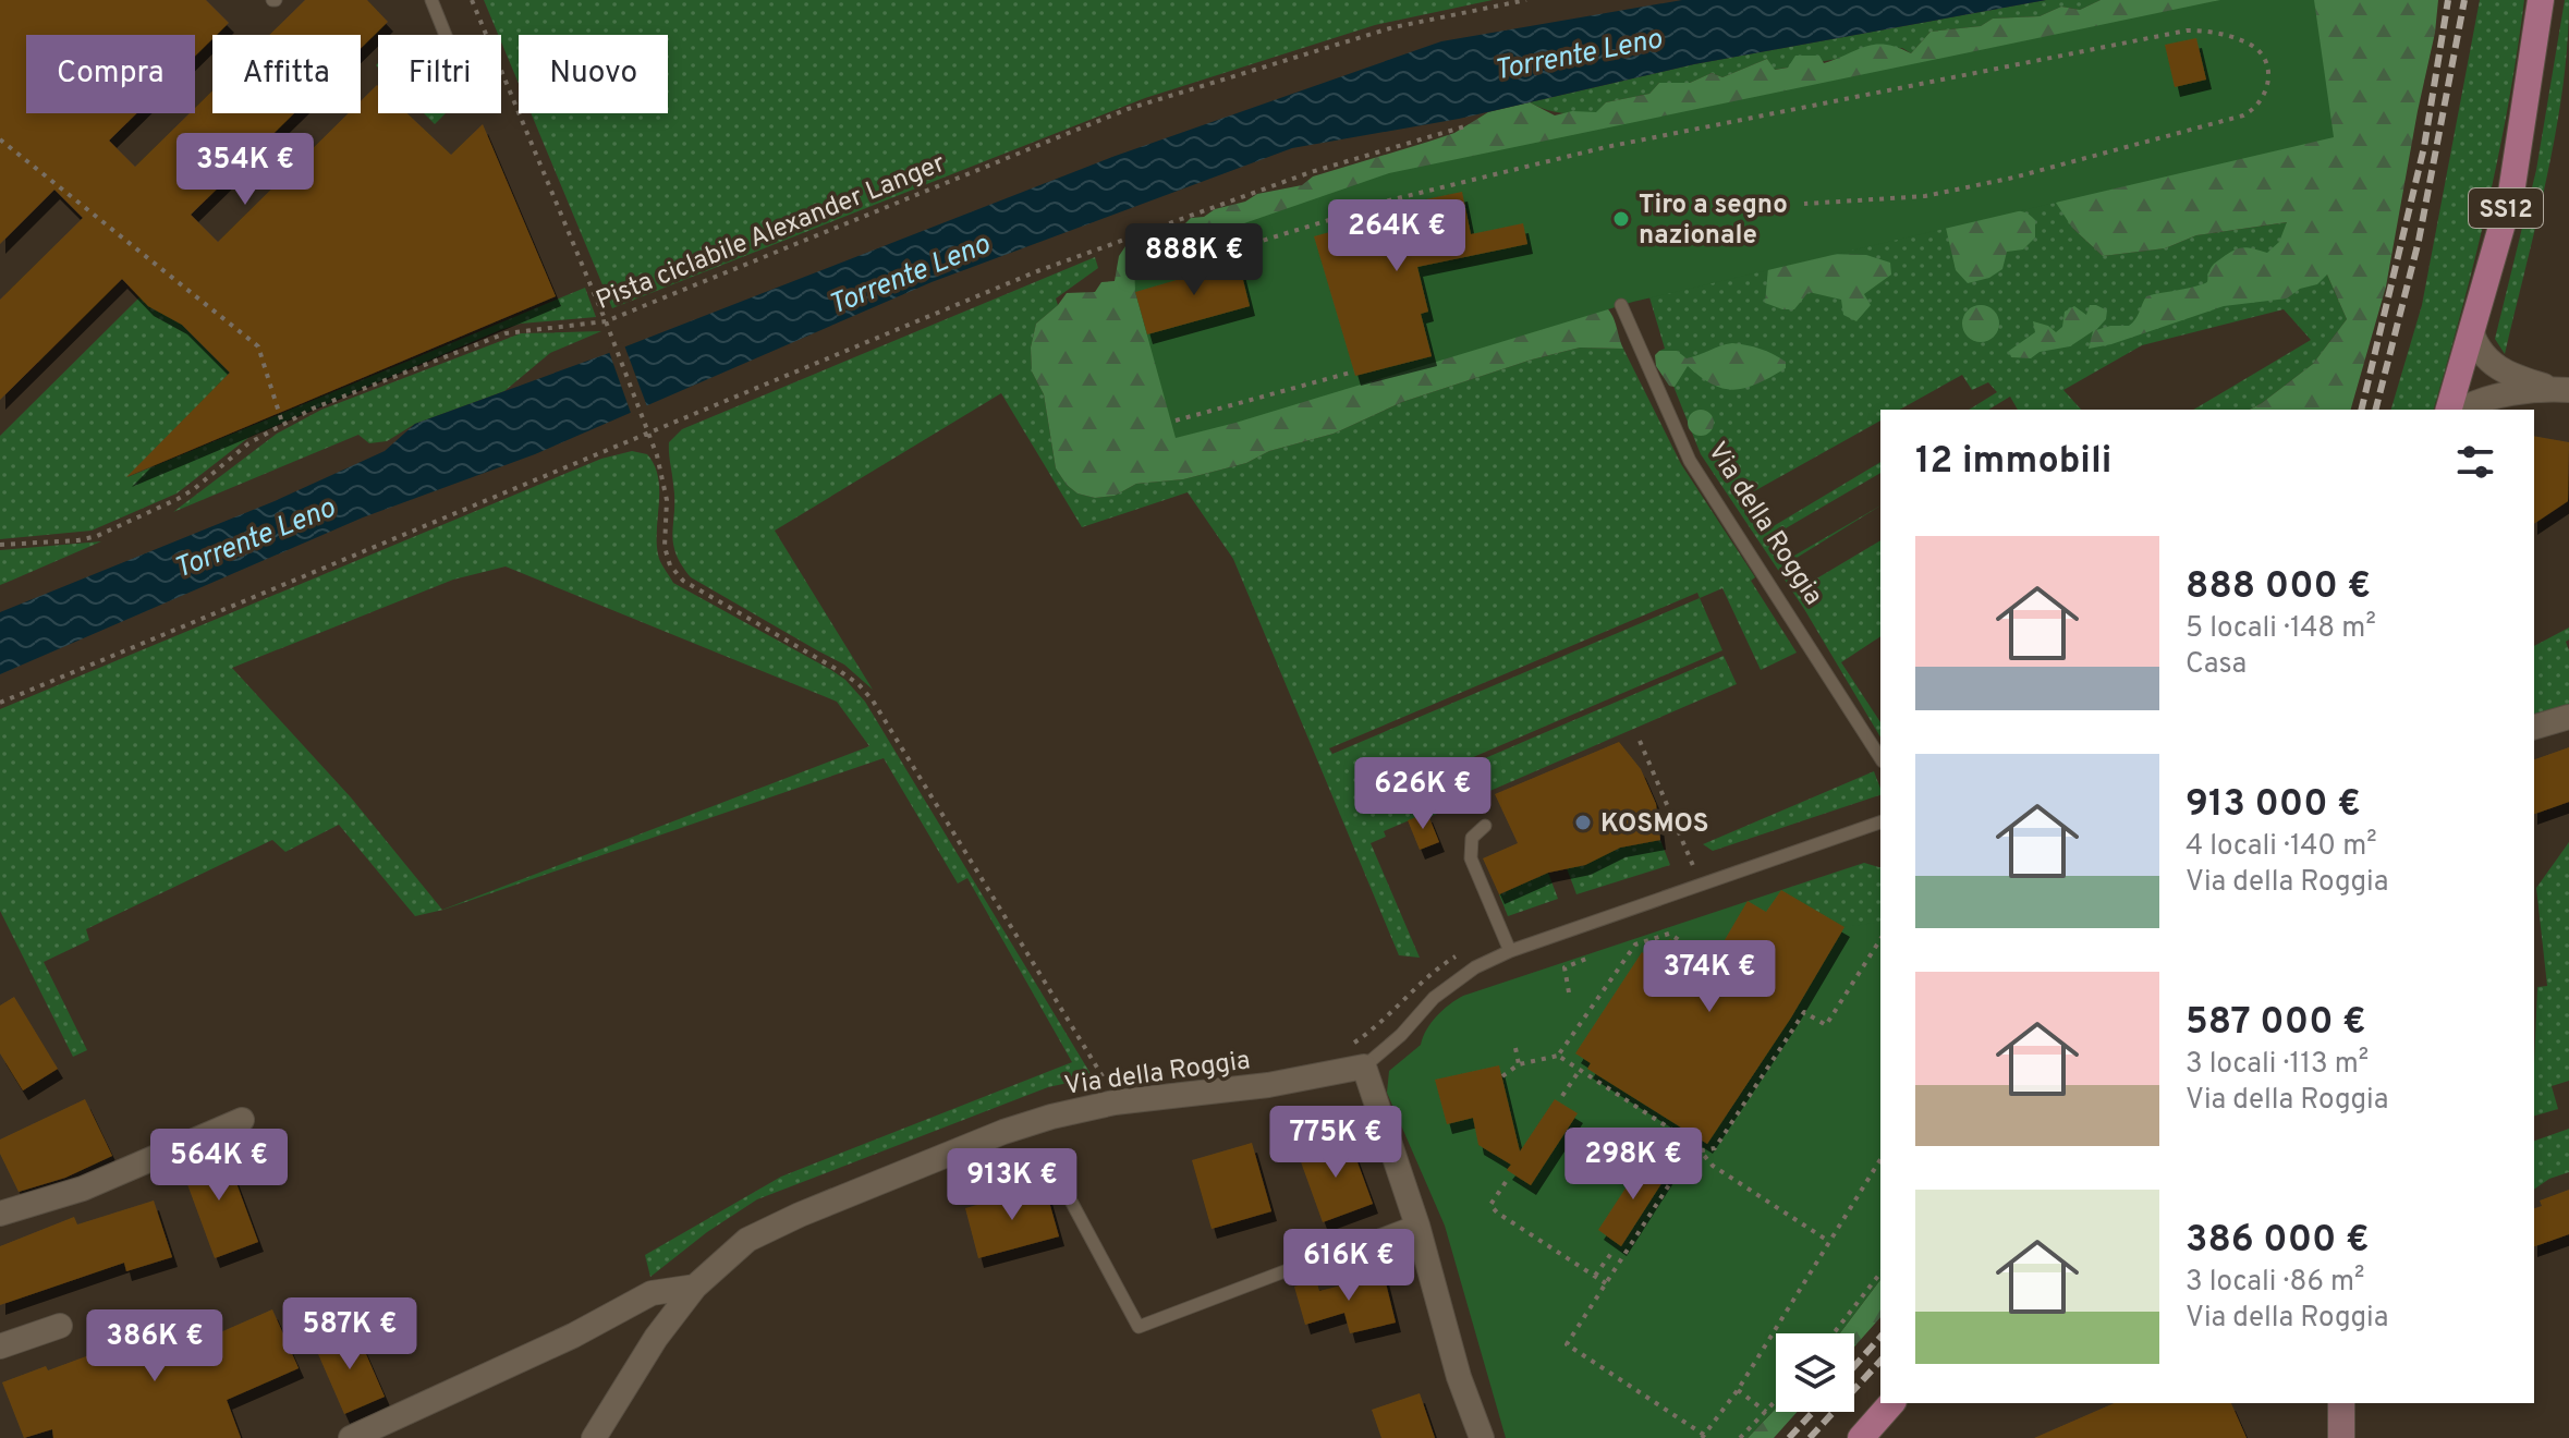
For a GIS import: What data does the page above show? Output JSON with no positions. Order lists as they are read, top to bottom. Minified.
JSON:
{"streets":{"main road":["SS12"],"street":["Via della Roggia"],"path":["Pista ciclabile Alexander Langer"]},"water":["Torrente Leno"],"places":["Tiro a segno nazionale","KOSMOS"],"page":{"chip":["Compra","Affitta","Filtri","Nuovo"],"price":["354K €","264K €","888K €","626K €","374K €","775K €","298K €","564K €","913K €","616K €","587K €","386K €"],"heading":"12 immobili","list":[{"name":"888 000 €","note":"5 locali · 148 m² · Casa"},{"name":"913 000 €","note":"4 locali · 140 m² · Via della Roggia"},{"name":"587 000 €","note":"3 locali · 113 m² · Via della Roggia"},{"name":"386 000 €","note":"3 locali · 86 m² · Via della Roggia"}]}}
